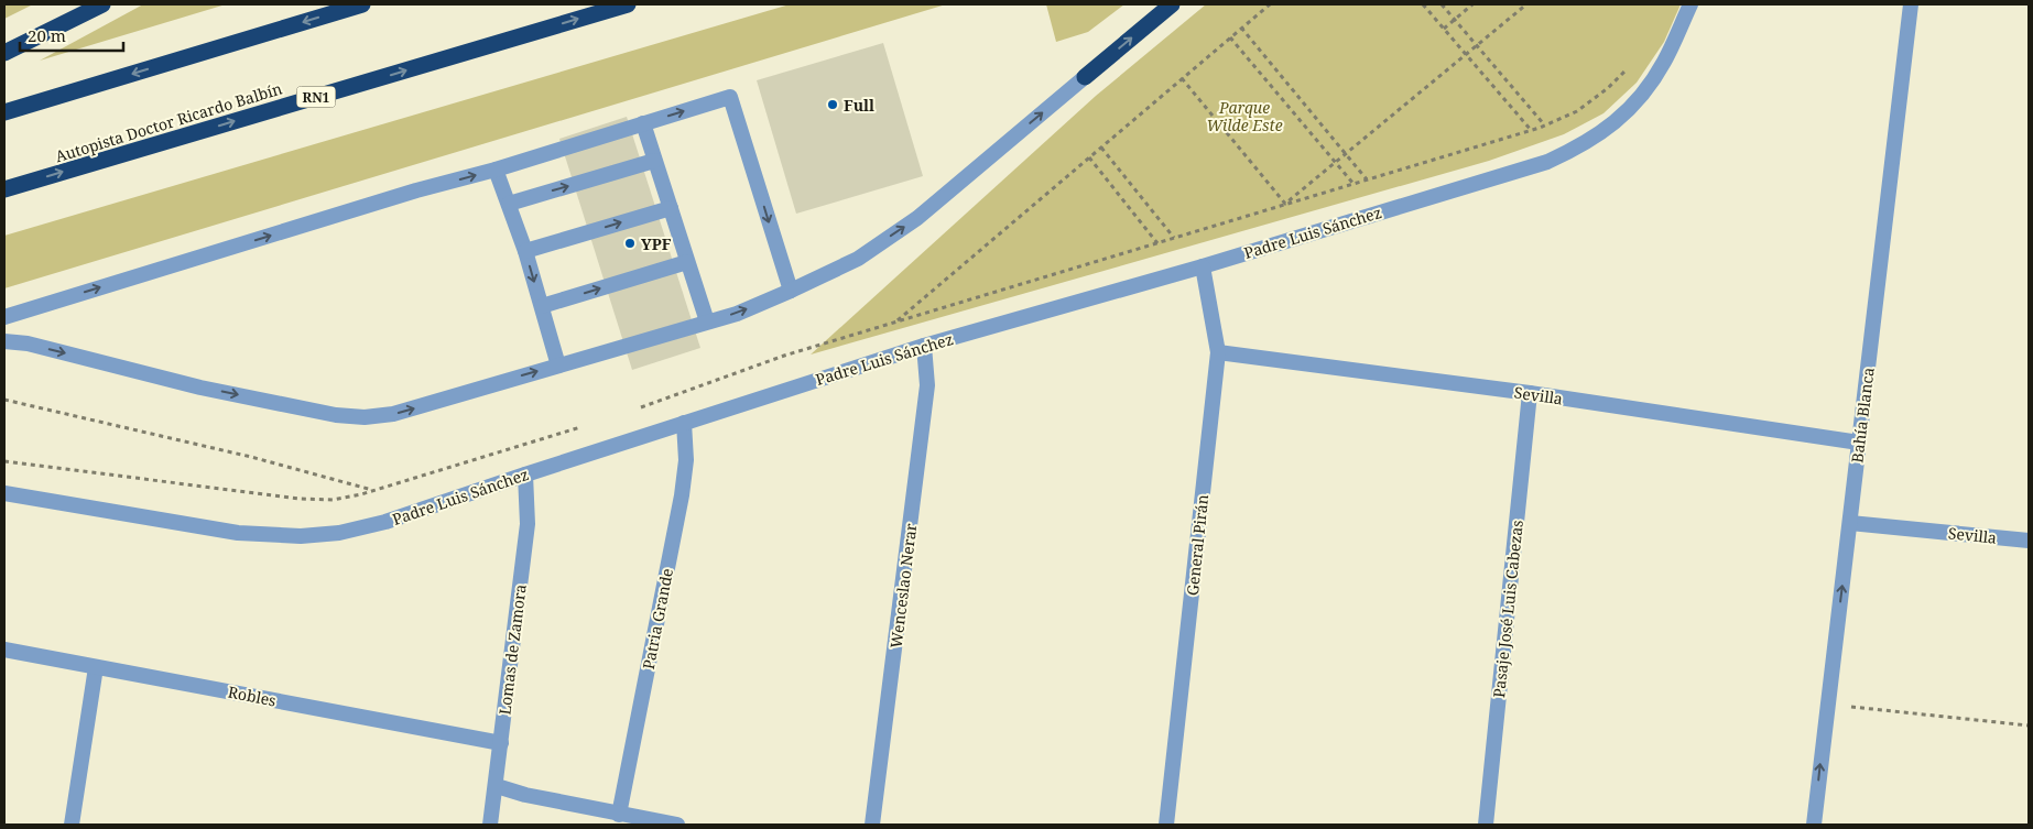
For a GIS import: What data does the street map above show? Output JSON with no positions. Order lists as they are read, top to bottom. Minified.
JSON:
{"streets":{"highway":["RN1","Autopista Doctor Ricardo Balbín"],"street":["Padre Luis Sánchez","Sevilla","Bahía Blanca","General Pirán","Wenceslao Nerar","Pasaje José Luis Cabezas","Patria Grande","Lomas de Zamora","Robles"]},"crossings":[["Padre Luis Sánchez","General Pirán"],["Padre Luis Sánchez","Wenceslao Nerar"],["Padre Luis Sánchez","Patria Grande"],["Padre Luis Sánchez","Lomas de Zamora"],["Sevilla","Bahía Blanca"],["Sevilla","General Pirán"],["Sevilla","Pasaje José Luis Cabezas"],["Lomas de Zamora","Robles"]],"one_way":["Bahía Blanca"],"parks":["Parque Wilde Este"],"places":["Full","YPF"],"scale_bar":"20 m"}
